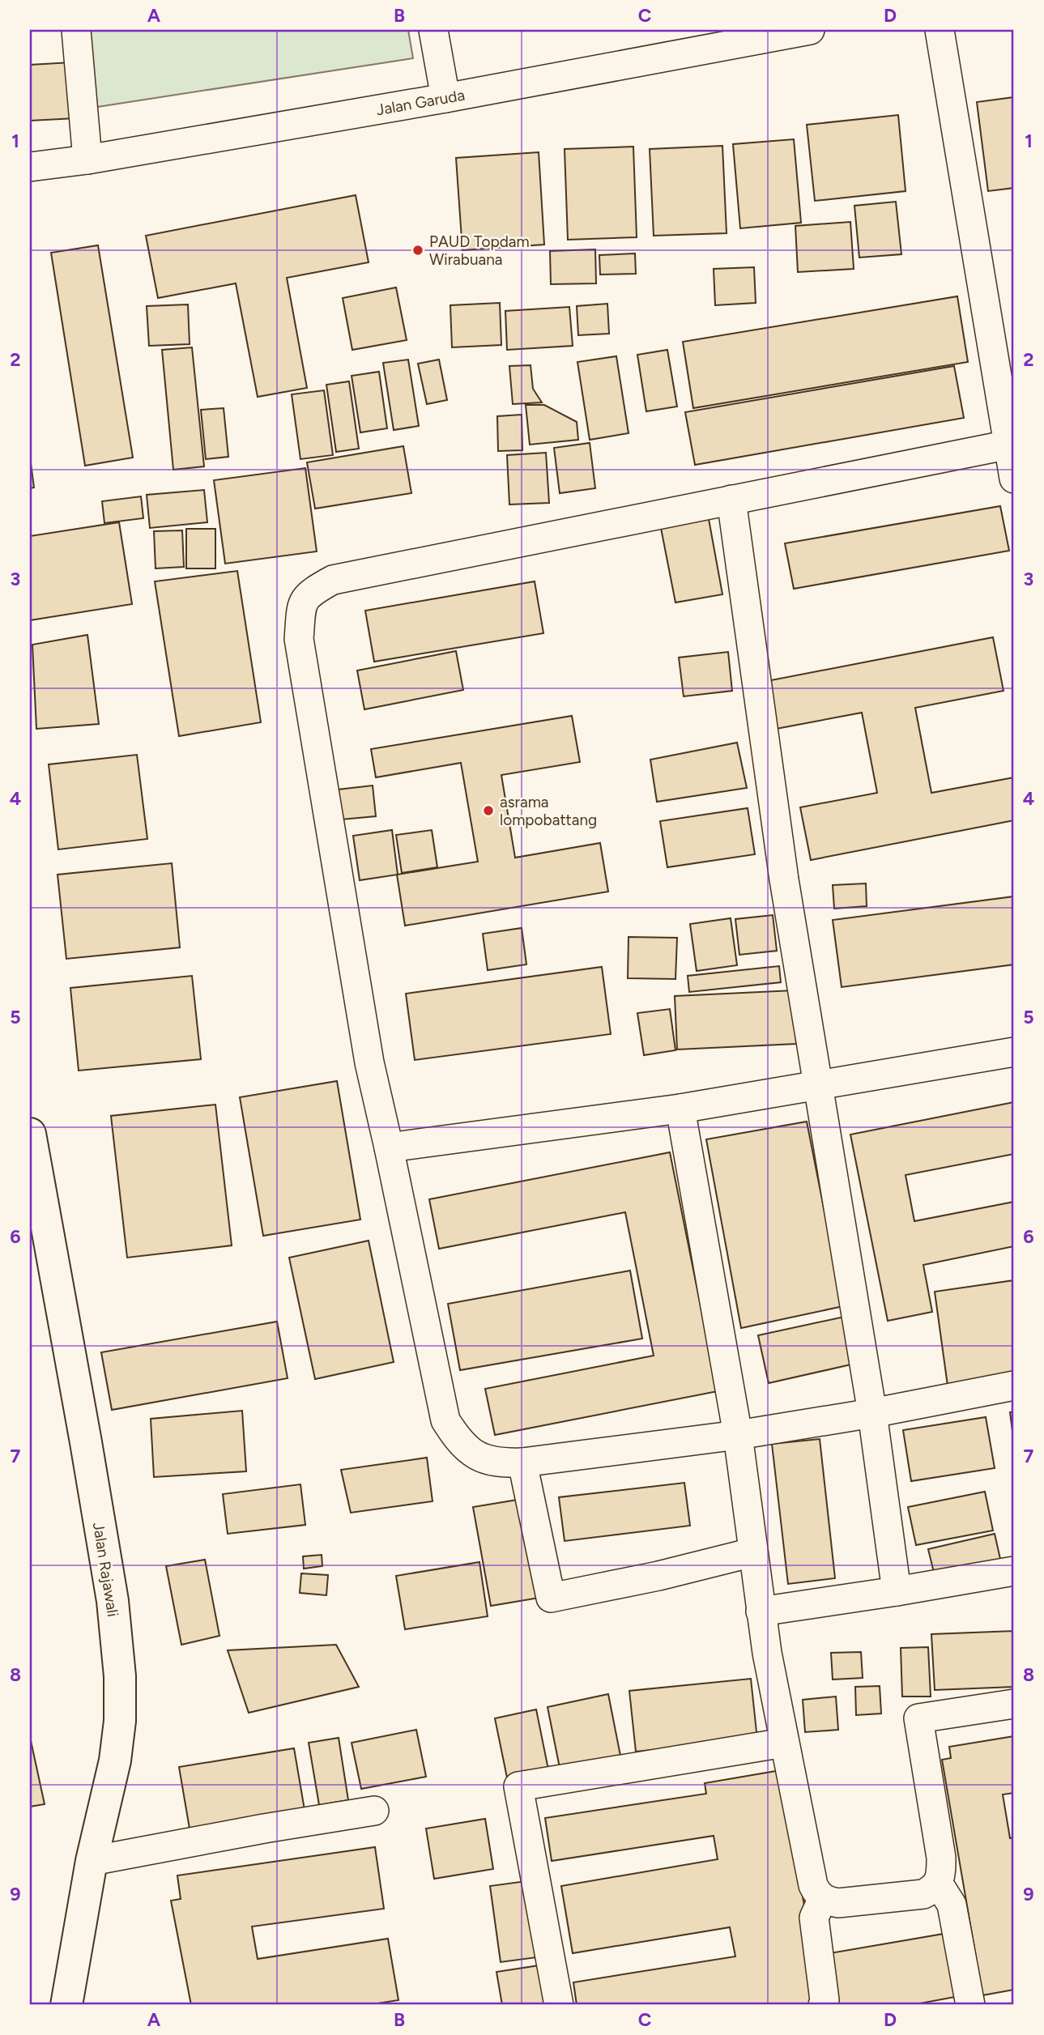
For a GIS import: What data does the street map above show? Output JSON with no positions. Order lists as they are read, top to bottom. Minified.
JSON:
{"streets":{"main road":["Jalan Rajawali"],"street":["Jalan Garuda"]},"places":["PAUD Topdam Wirabuana","asrama lompobattang"],"grid":{"columns":["A","B","C","D"],"rows":["1","2","3","4","5","6","7","8","9"]}}
